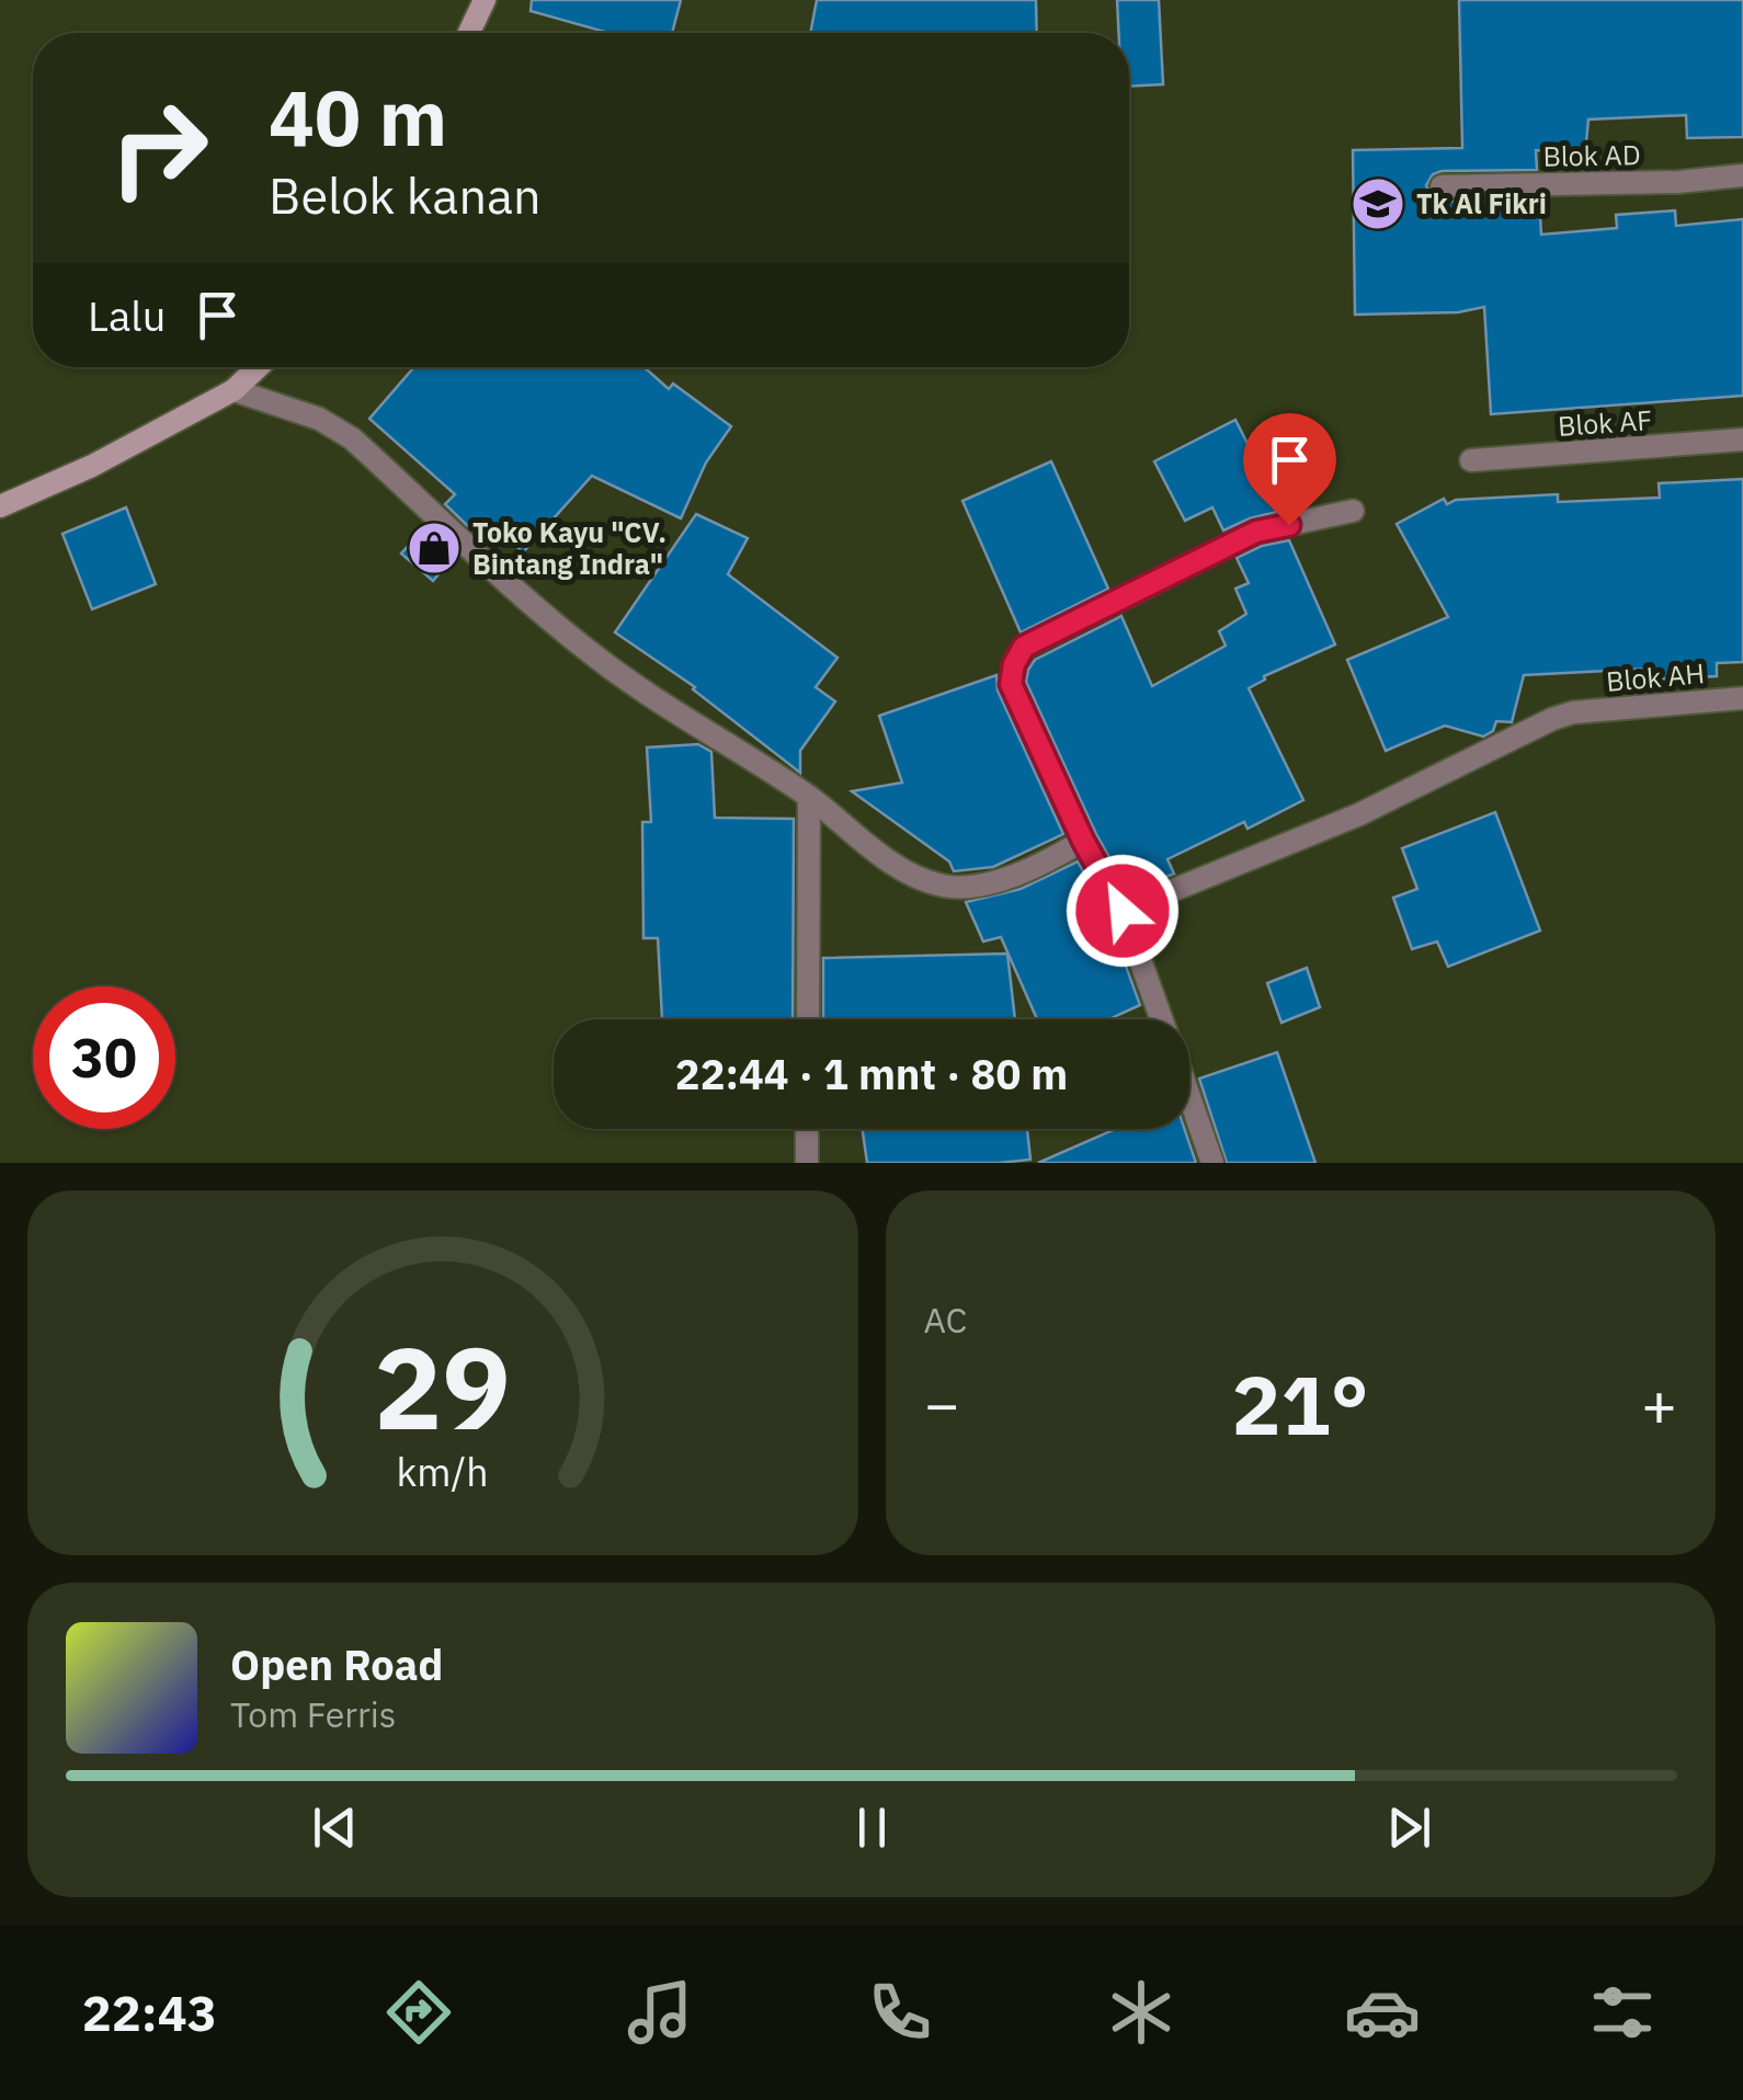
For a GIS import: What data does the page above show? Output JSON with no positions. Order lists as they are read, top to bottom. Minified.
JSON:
{"streets":{"street":["Blok AD","Blok AF","Blok AH"]},"places":{"school or university":["Tk Al Fikri"],"shop":["Toko Kayu \"CV. Bintang Indra\""]},"page":{"turn":["40 m","Belok kanan"],"then":"Lalu","limit":"30","trip":"22:44 · 1 mnt · 80 m","tile":"AC","heat":["−","21°","+"],"song":["Open Road","Tom Ferris"],"tabs":"22:43","gauge":["29","km/h"]}}
